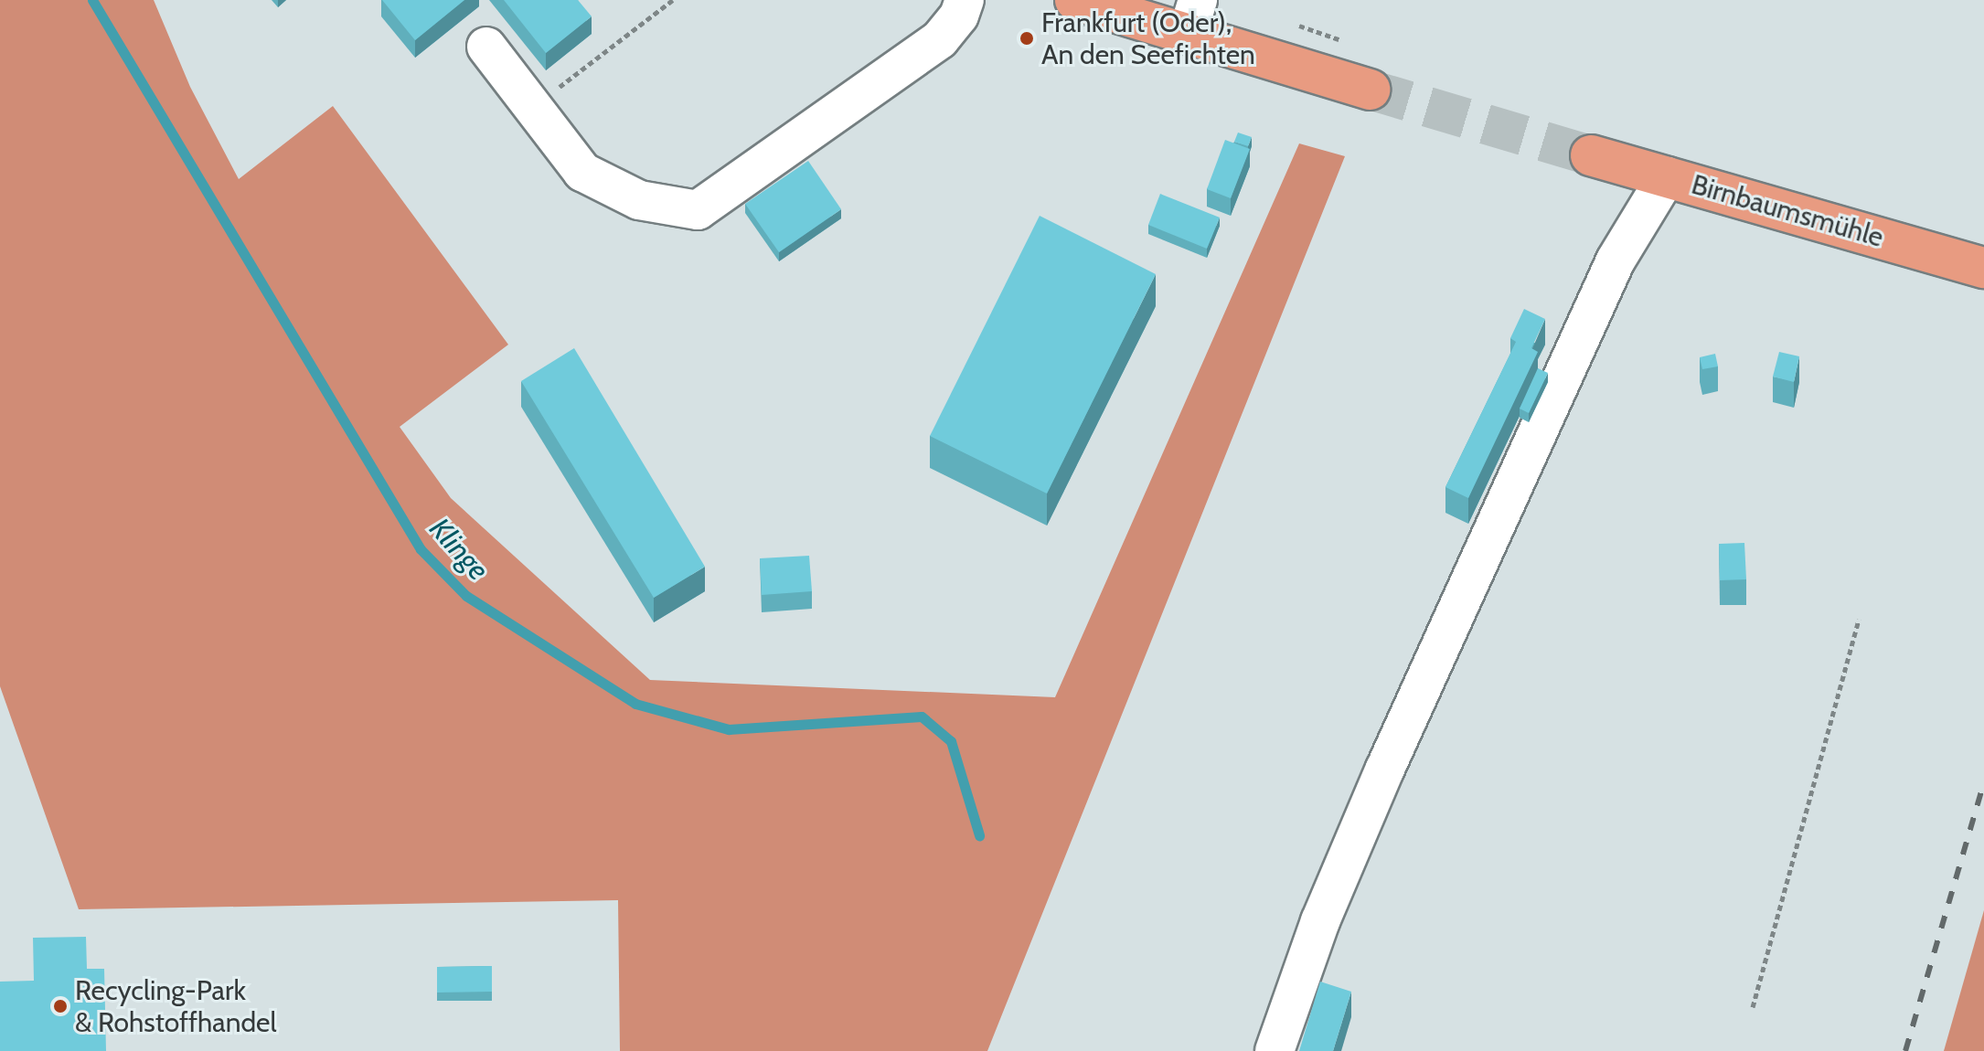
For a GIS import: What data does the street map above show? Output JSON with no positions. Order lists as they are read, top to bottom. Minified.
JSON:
{"streets":{"main road":["Birnbaumsmühle"]},"water":["Klinge"],"places":["Frankfurt (Oder), An den Seefichten","Recycling-Park & Rohstoffhandel"]}
